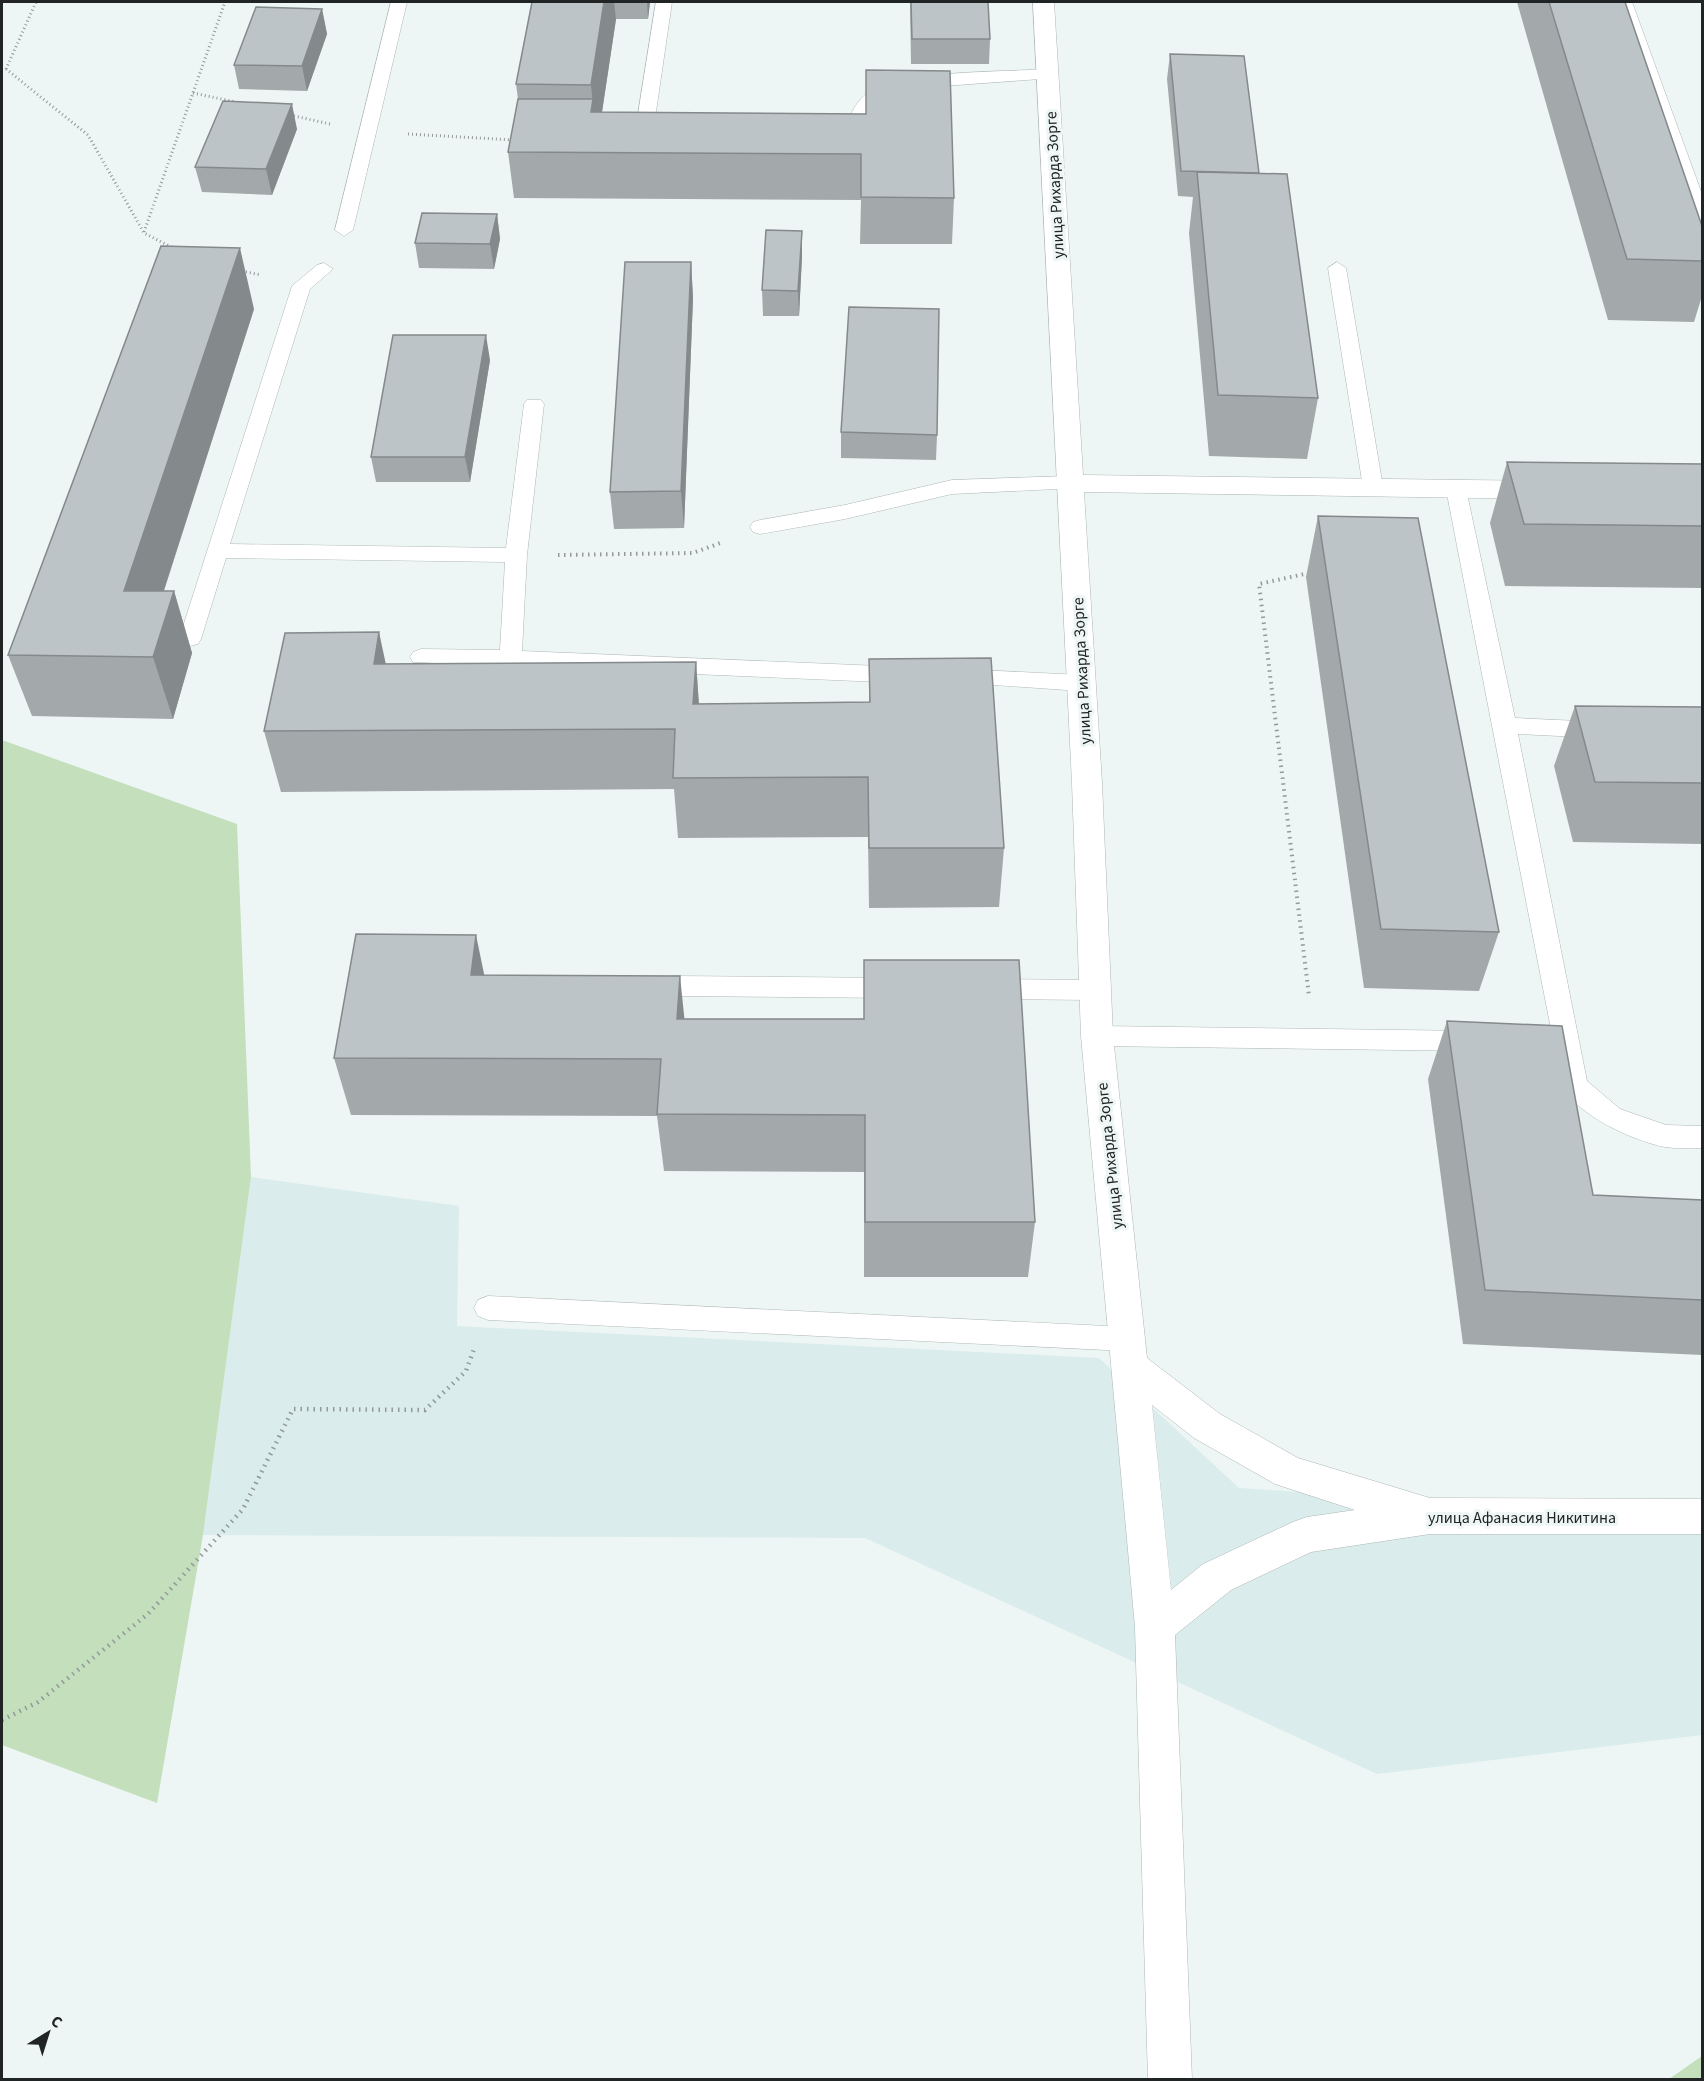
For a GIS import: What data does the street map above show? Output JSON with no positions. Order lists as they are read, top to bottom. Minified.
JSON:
{"streets":{"street":["улица Рихарда Зорге","улица Афанасия Никитина"]},"north":"top right"}
